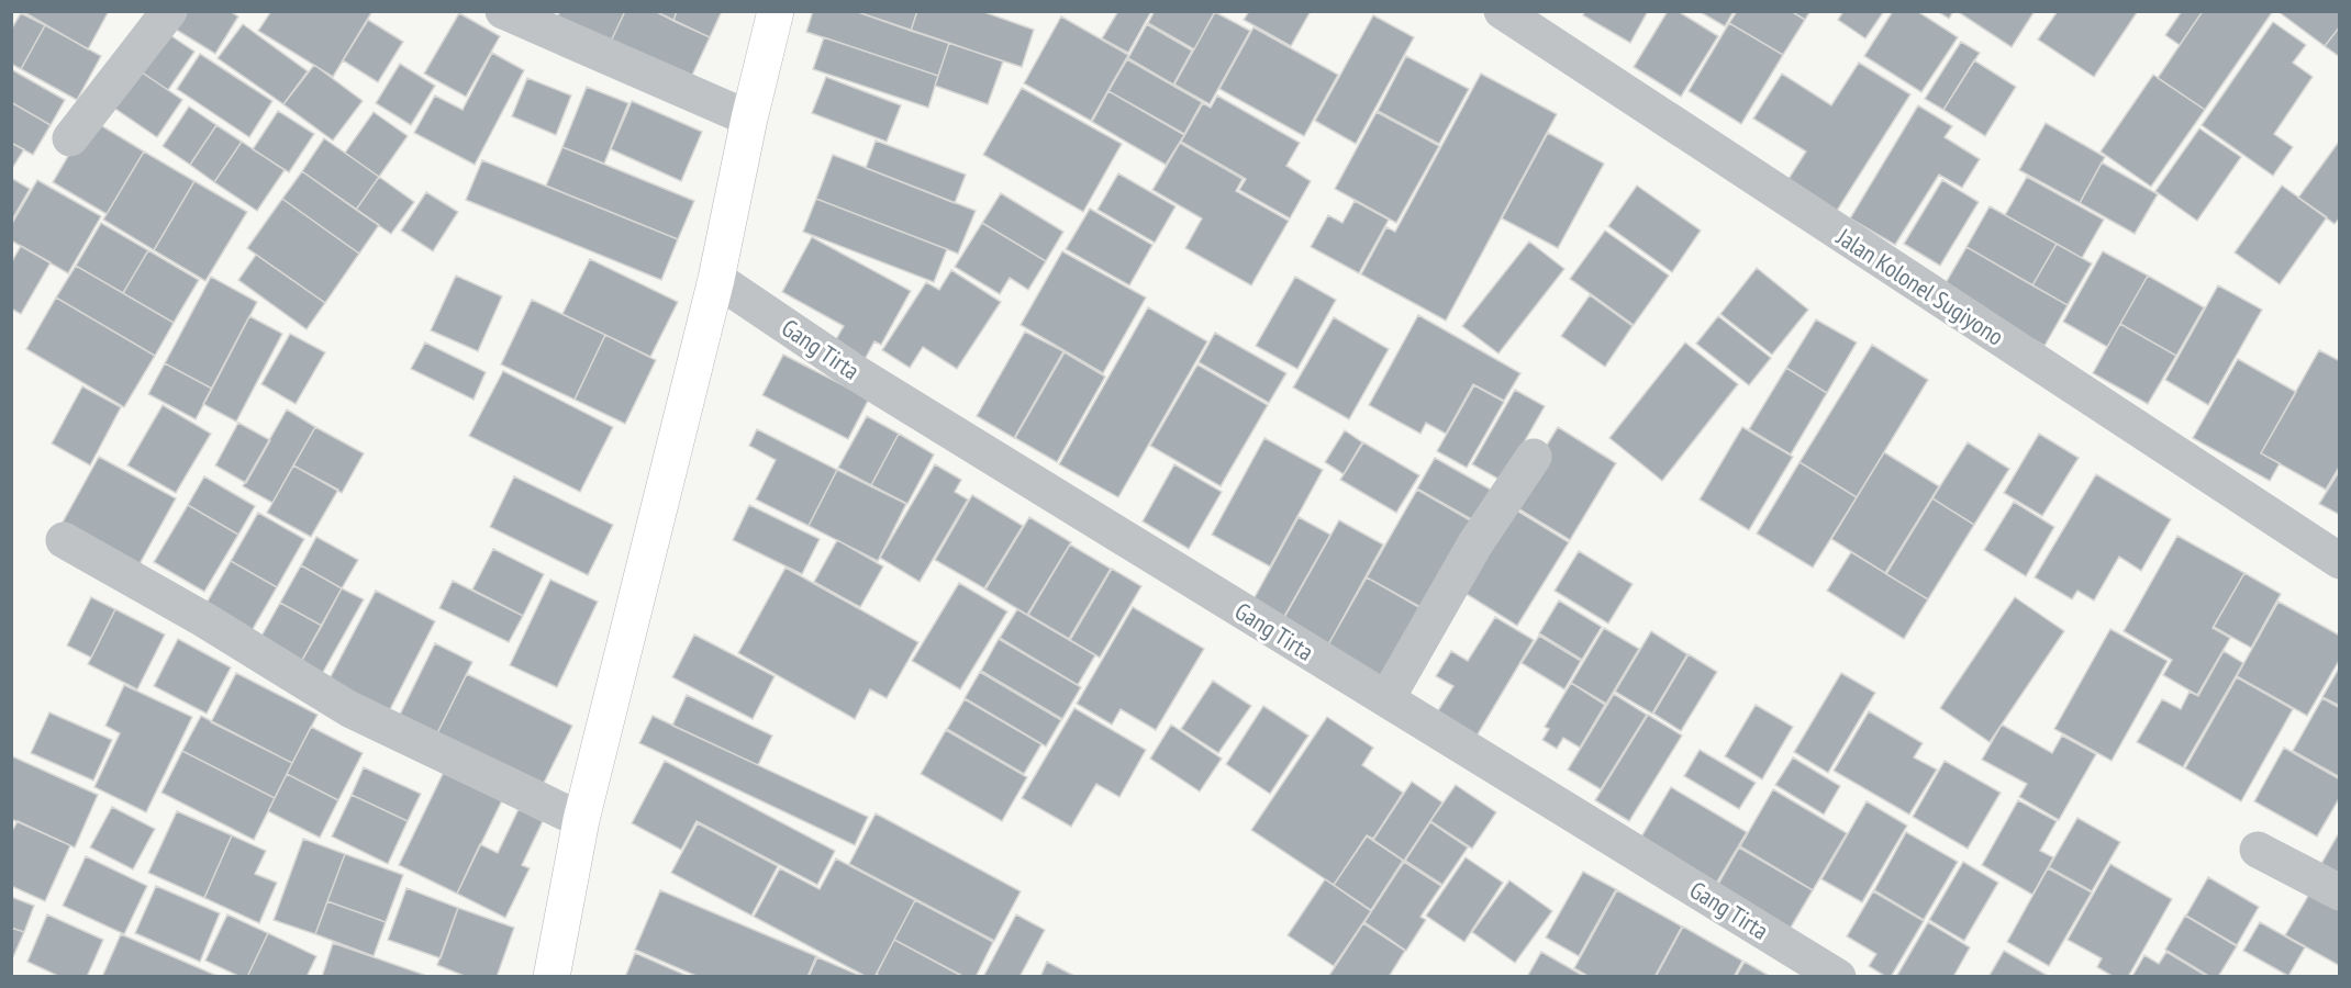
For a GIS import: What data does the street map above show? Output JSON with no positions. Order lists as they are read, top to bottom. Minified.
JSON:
{"streets":{"street":["Jalan Kolonel Sugiyono","Gang Tirta"]}}
